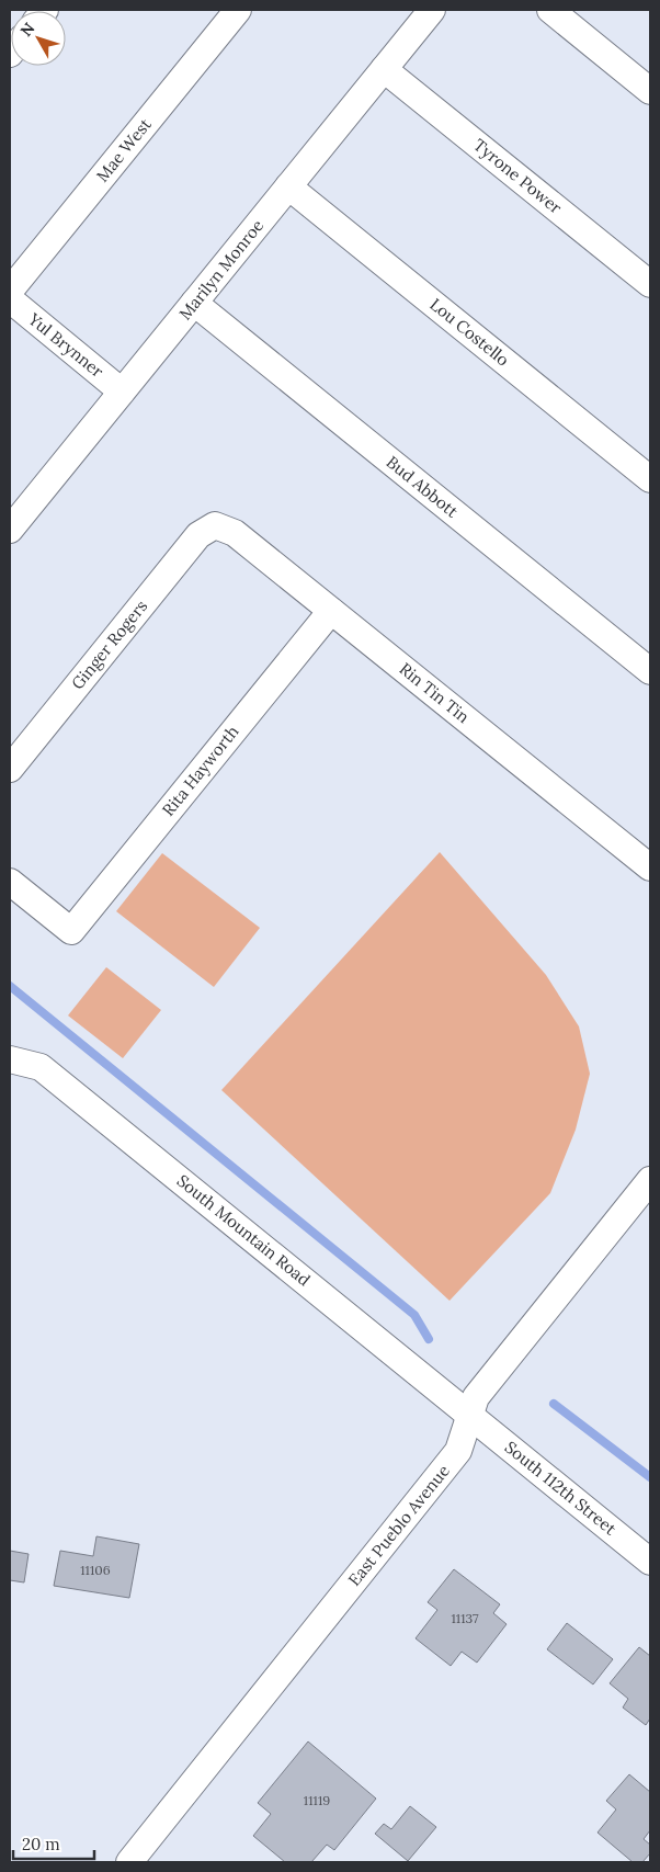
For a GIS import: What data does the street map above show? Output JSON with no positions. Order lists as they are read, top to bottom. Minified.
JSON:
{"streets":{"street":["Mae West","Tyrone Power","Marilyn Monroe","Lou Costello","Yul Brynner","Bud Abbott","Ginger Rogers","Rin Tin Tin","Rita Hayworth","South Mountain Road","South 112th Street","East Pueblo Avenue"]},"crossings":[["Tyrone Power","Marilyn Monroe"],["Marilyn Monroe","Lou Costello"],["Marilyn Monroe","Yul Brynner"],["Marilyn Monroe","Bud Abbott"],["Ginger Rogers","Rin Tin Tin"],["Rin Tin Tin","Rita Hayworth"],["South Mountain Road","South 112th Street"],["South Mountain Road","East Pueblo Avenue"],["South 112th Street","East Pueblo Avenue"]],"house_numbers":["11106","11137","11119"],"scale_bar":"20 m","north":"top left"}
